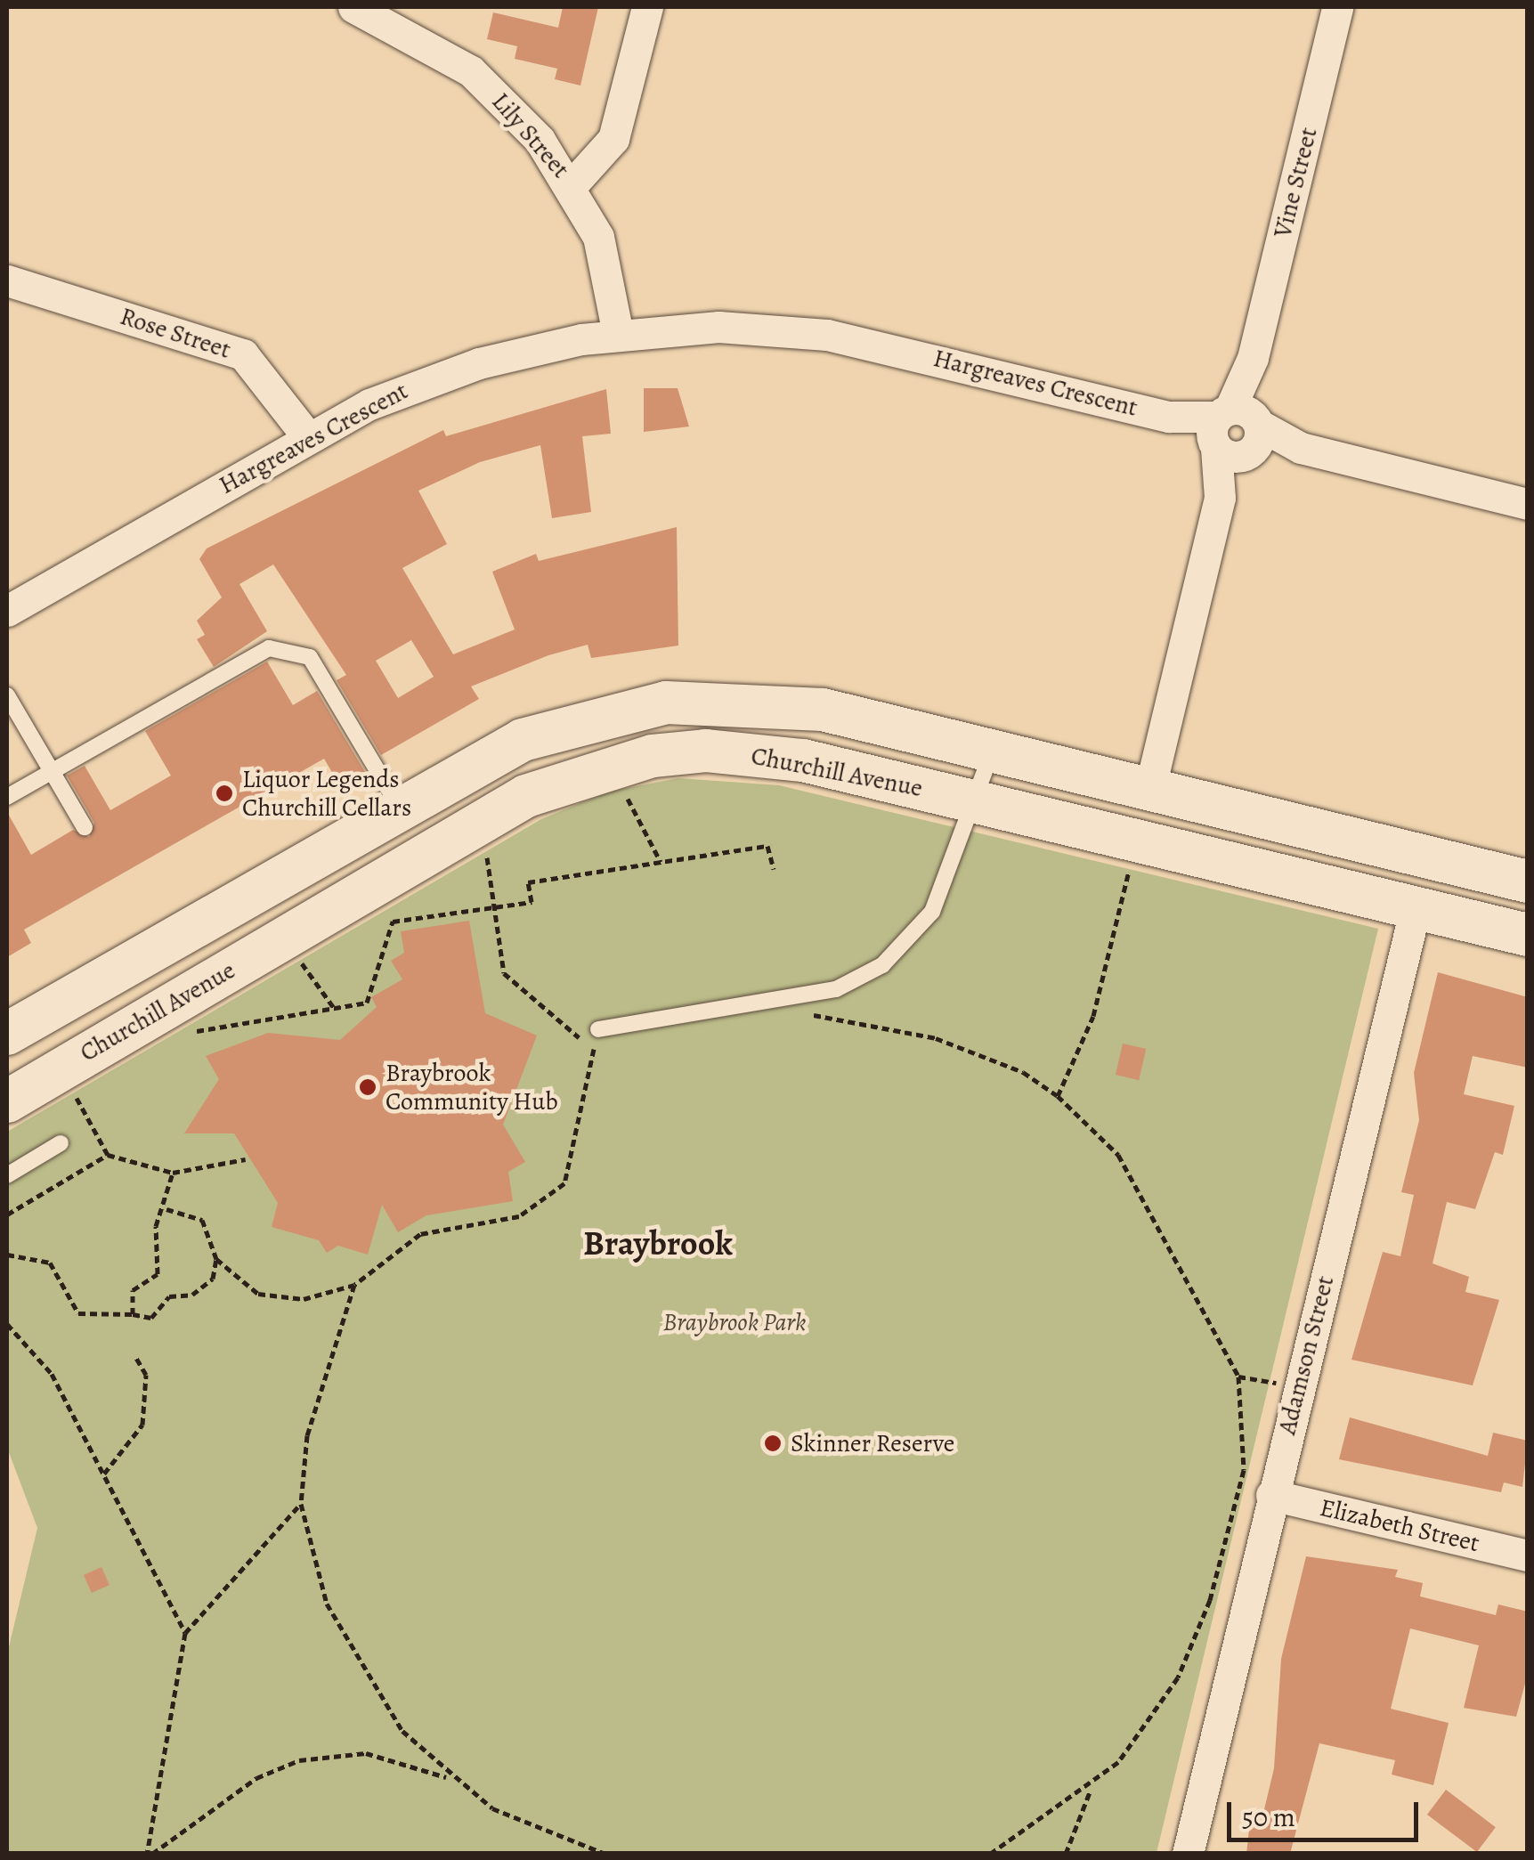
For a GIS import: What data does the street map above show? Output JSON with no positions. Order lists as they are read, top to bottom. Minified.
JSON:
{"streets":{"main road":["Vine Street","Churchill Avenue","Adamson Street"],"street":["Lily Street","Rose Street","Hargreaves Crescent","Elizabeth Street"]},"crossings":[["Lily Street","Hargreaves Crescent"],["Vine Street","Hargreaves Crescent"],["Vine Street","Churchill Avenue"],["Rose Street","Hargreaves Crescent"],["Churchill Avenue","Adamson Street"],["Adamson Street","Elizabeth Street"]],"districts":["Braybrook"],"parks":["Braybrook Park"],"places":["Liquor Legends Churchill Cellars","Braybrook Community Hub","Skinner Reserve"],"scale_bar":"50 m"}
